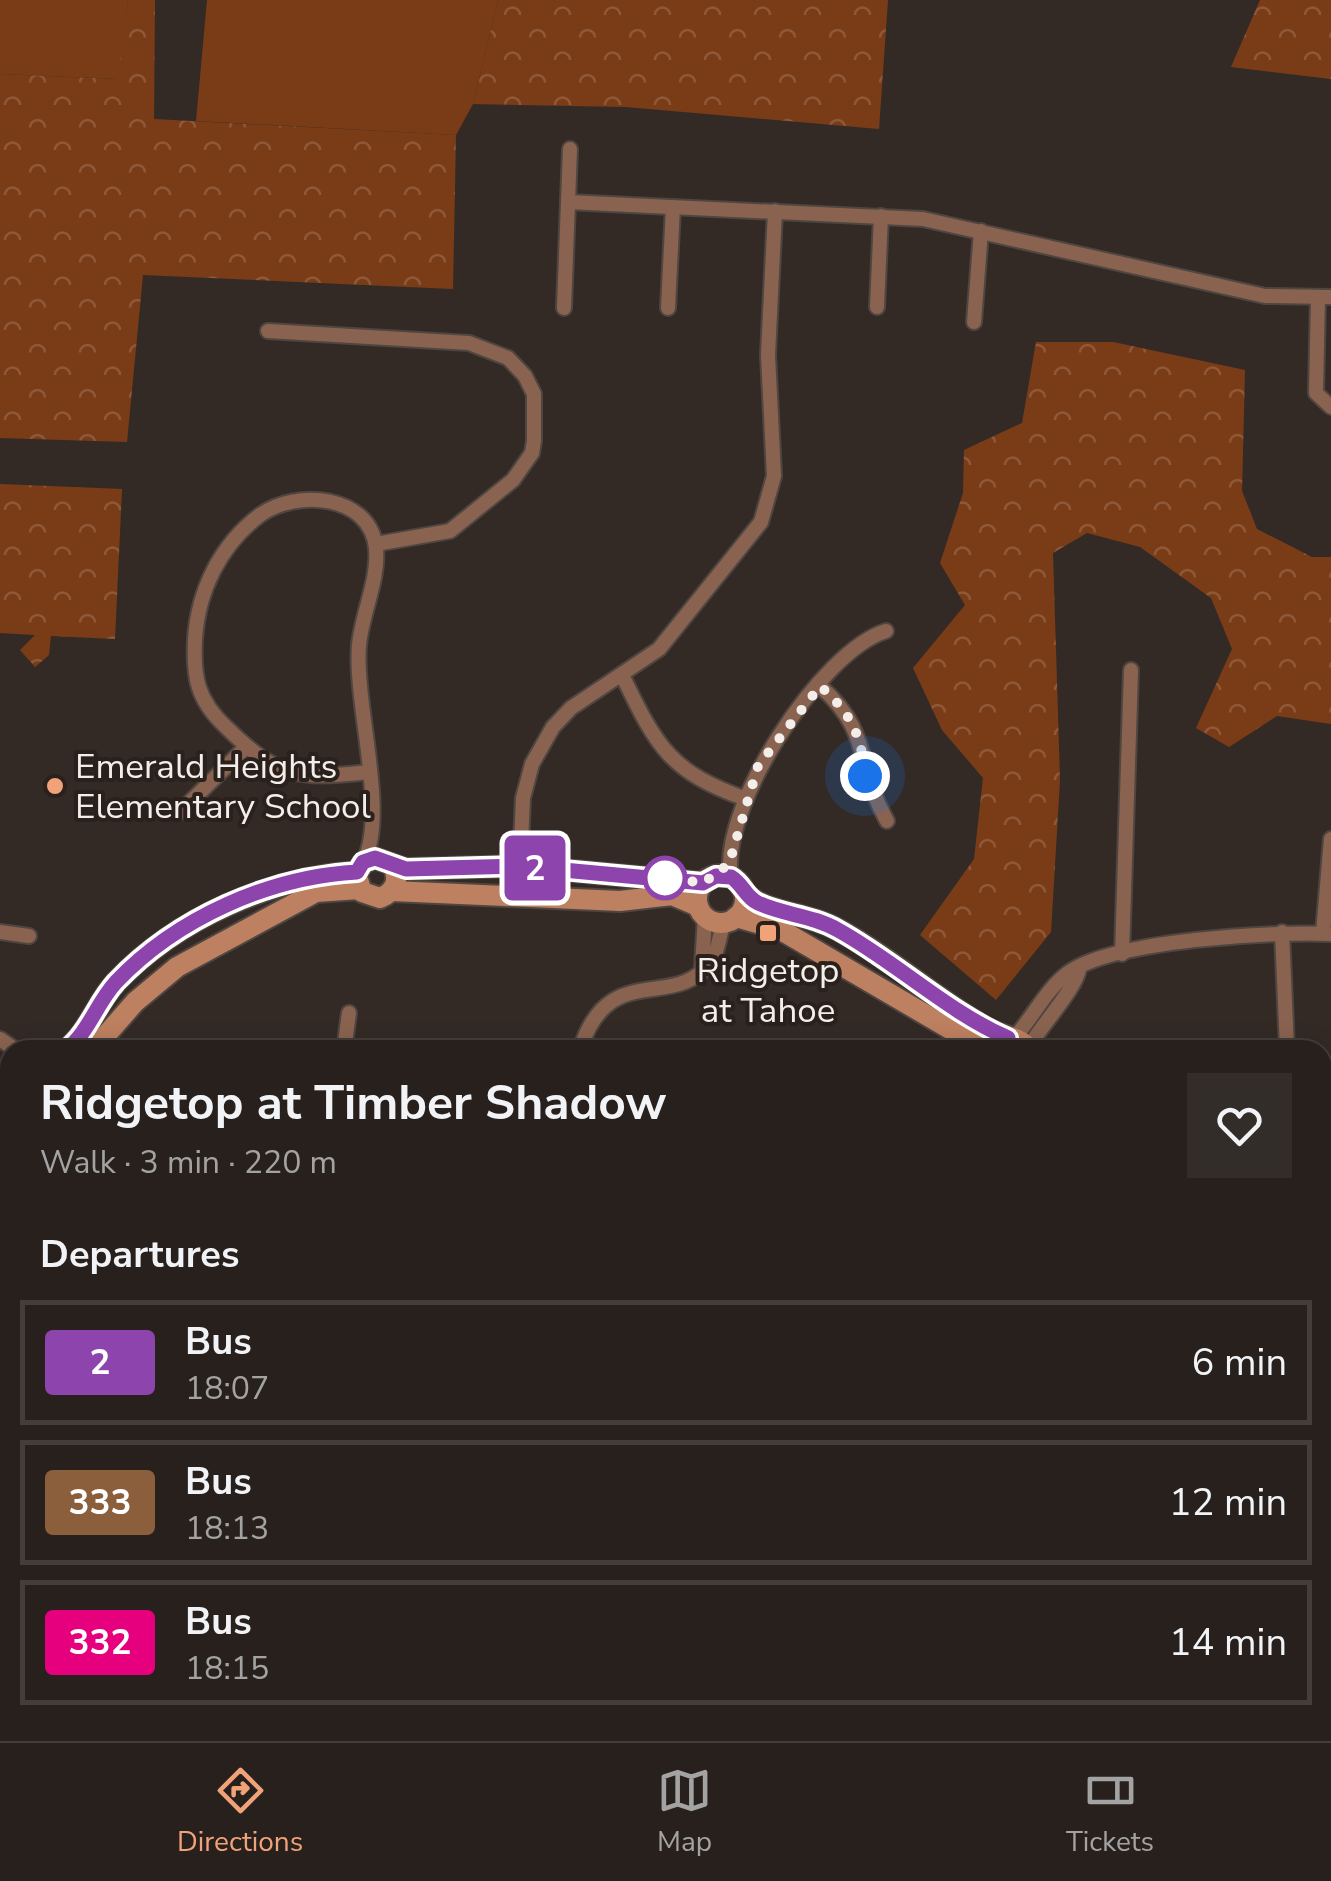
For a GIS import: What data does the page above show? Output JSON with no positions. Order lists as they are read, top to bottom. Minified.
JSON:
{"places":{"other":["Emerald Heights Elementary School"],"transit":["Ridgetop at Tahoe"]},"lines":["bus line 2"],"page":{"on_map":"2","heading":[["Ridgetop at Timber Shadow","Walk · 3 min · 220 m"],"Departures"],"list":[{"mark":"2","name":"Bus","note":"18:07","value":"6 min"},{"mark":"333","name":"Bus","note":"18:13","value":"12 min"},{"mark":"332","name":"Bus","note":"18:15","value":"14 min"}],"tabs":["Directions","Map","Tickets"]}}
